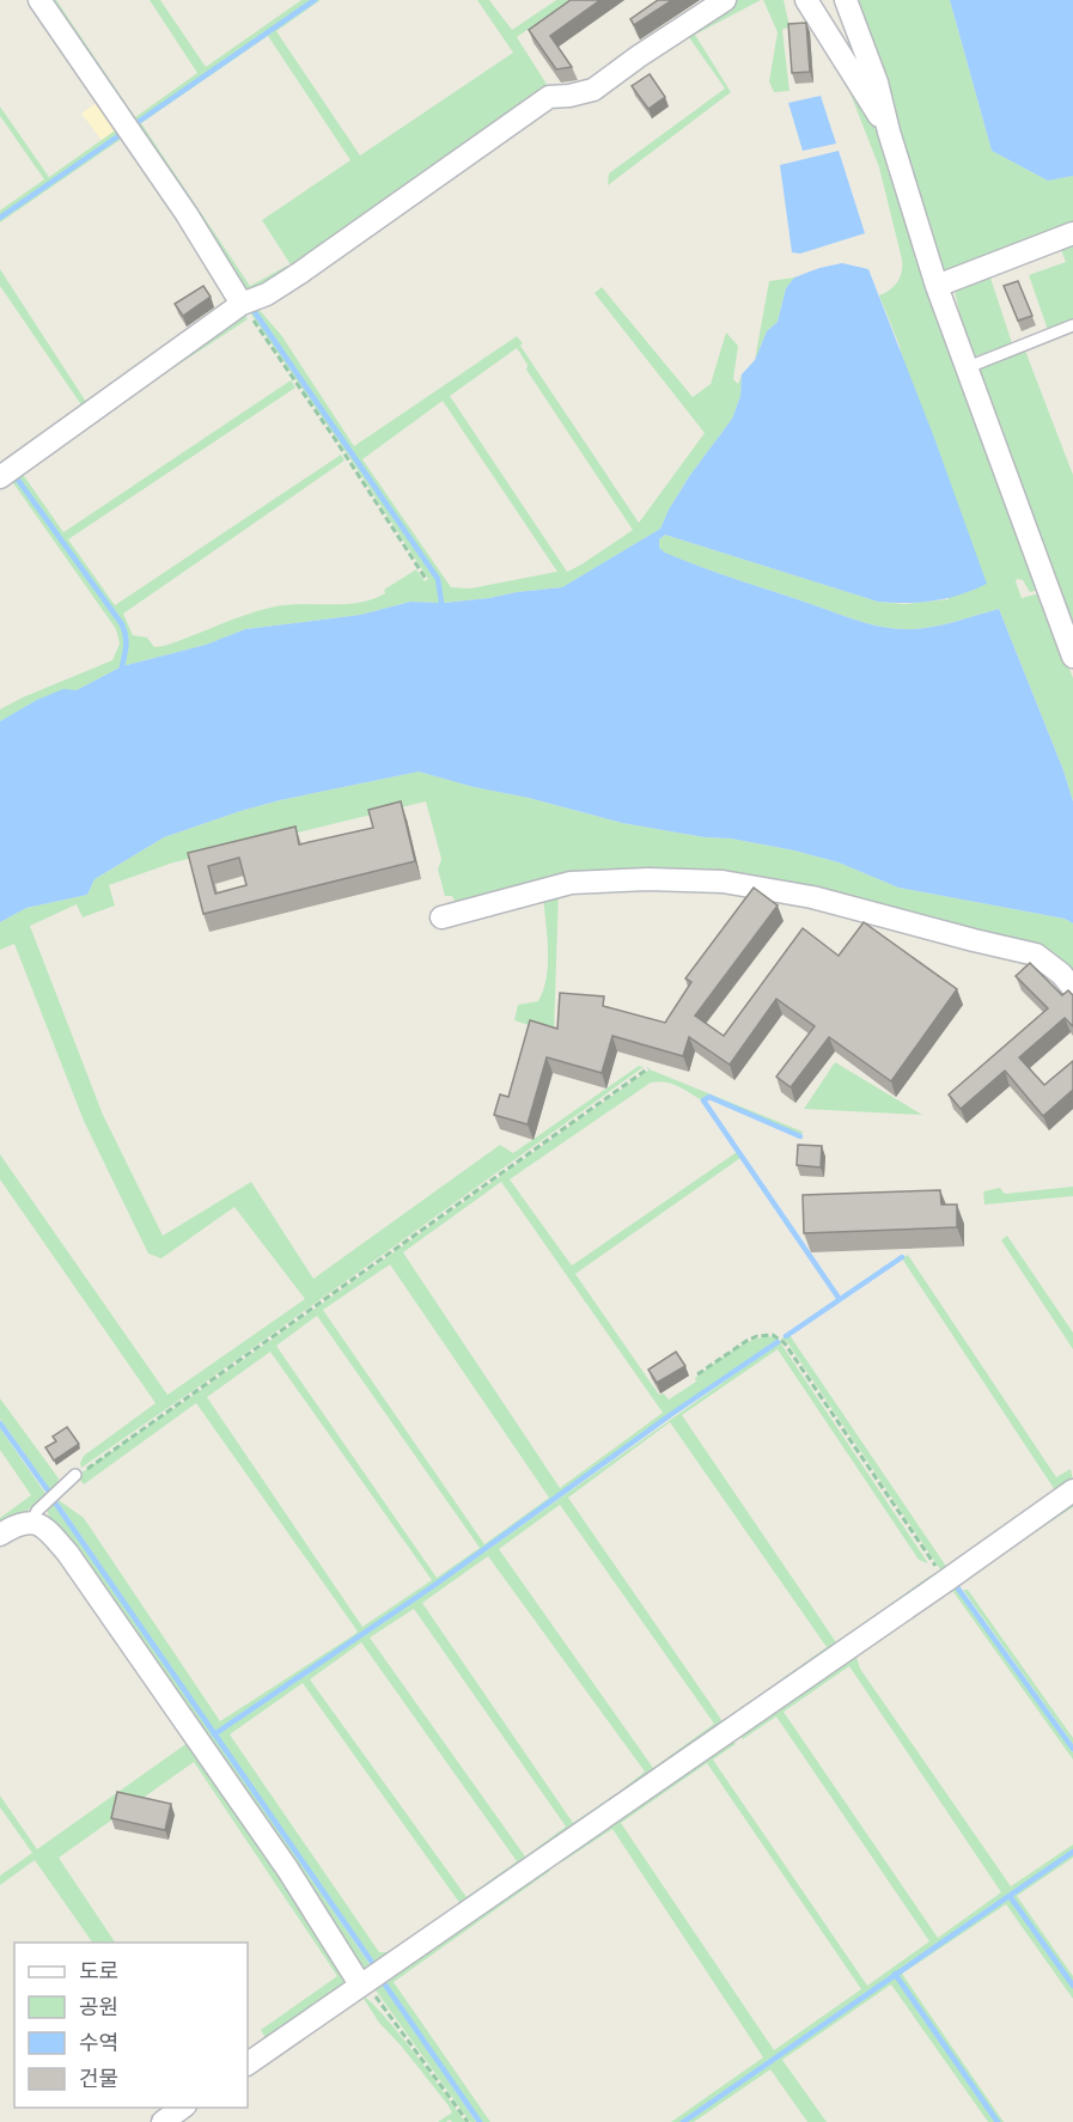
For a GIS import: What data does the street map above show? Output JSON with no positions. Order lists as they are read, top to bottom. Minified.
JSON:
{"legend":["도로","공원","수역","건물"]}
